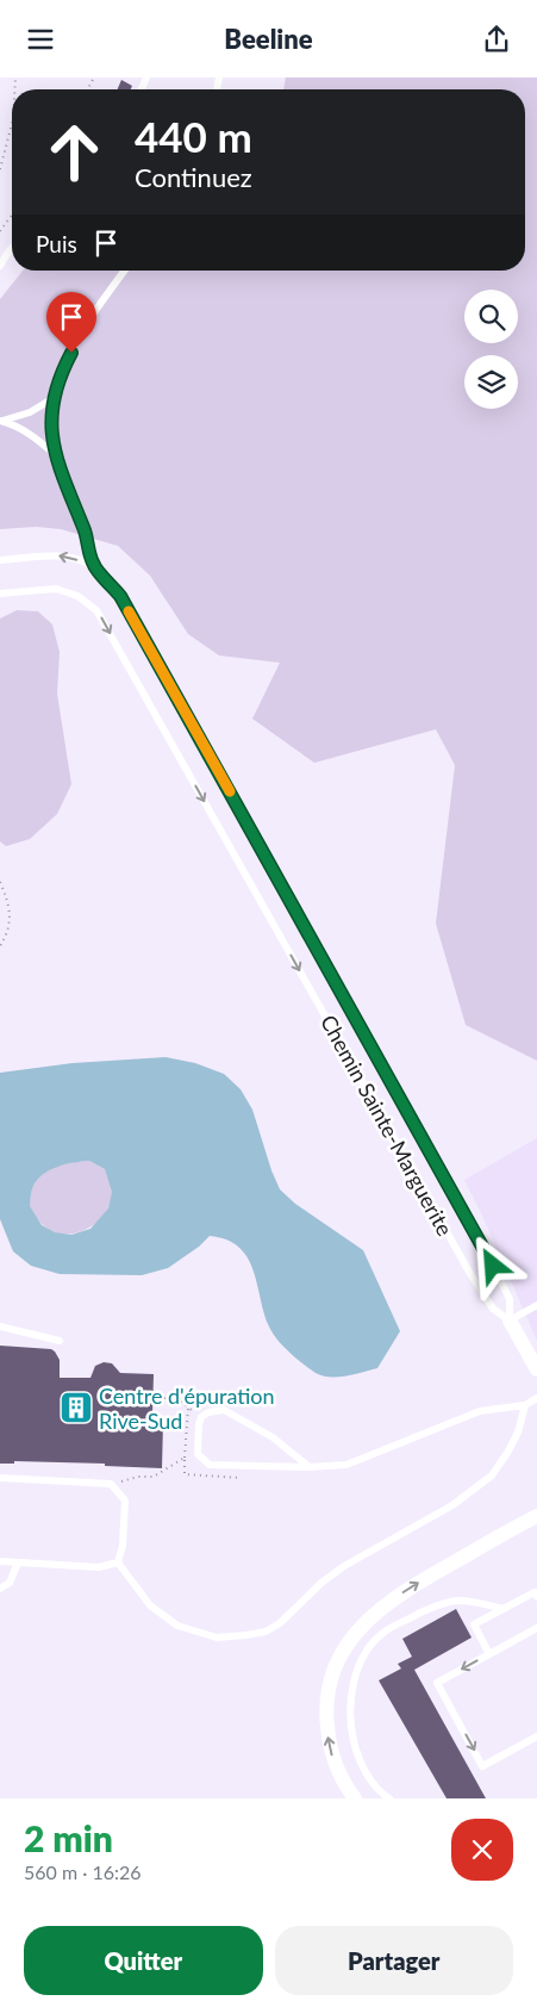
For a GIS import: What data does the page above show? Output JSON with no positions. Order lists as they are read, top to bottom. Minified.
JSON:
{"streets":{"lane":["Chemin Sainte-Marguerite"]},"places":{"building":["Centre d'épuration Rive-Sud"]},"page":{"header":"Beeline","turn":["440 m","Continuez"],"then":"Puis","heading":["2 min","560 m · 16:26"],"buttons":["Quitter","Partager"]}}
